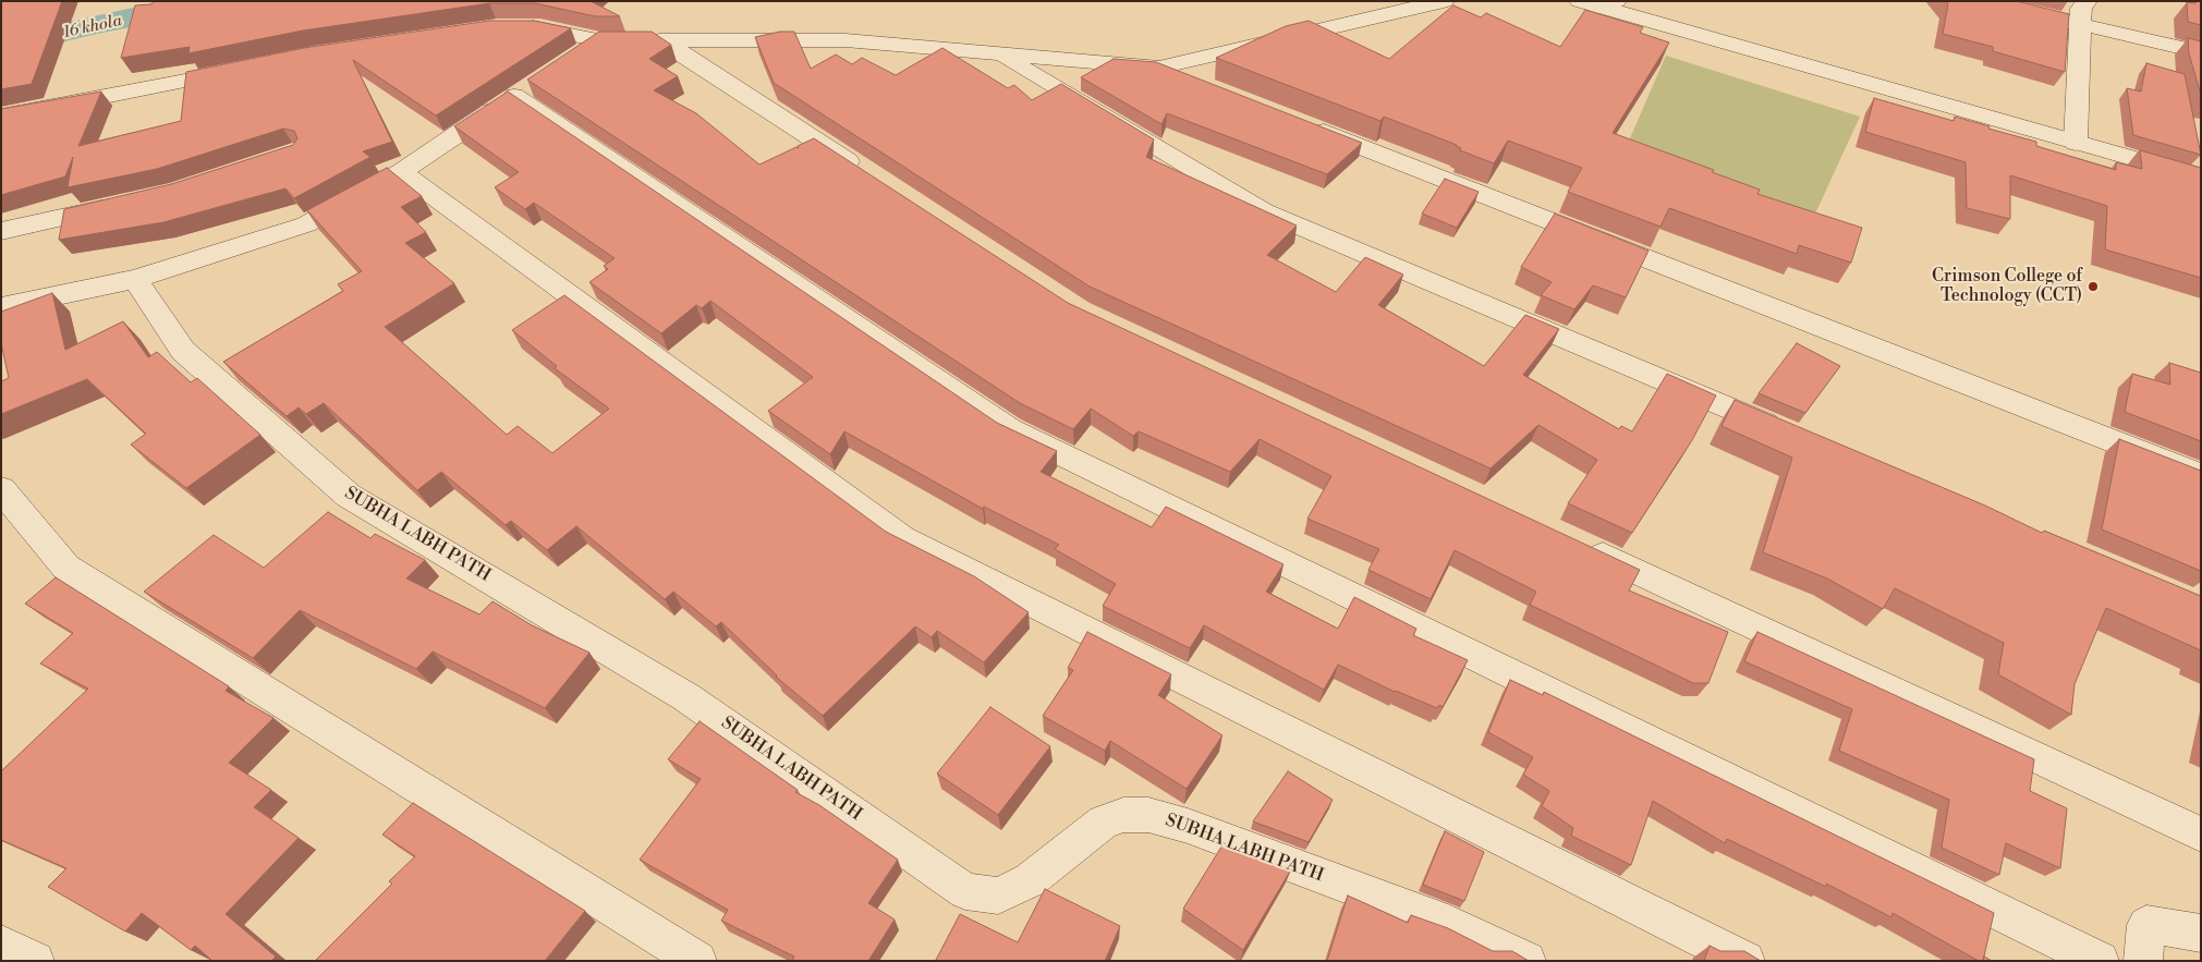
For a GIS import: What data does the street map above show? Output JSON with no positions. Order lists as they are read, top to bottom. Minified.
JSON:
{"streets":{"street":["SUBHA LABH PATH"]},"water":["16 khola"],"places":["Crimson College of Technology (CCT)"]}
